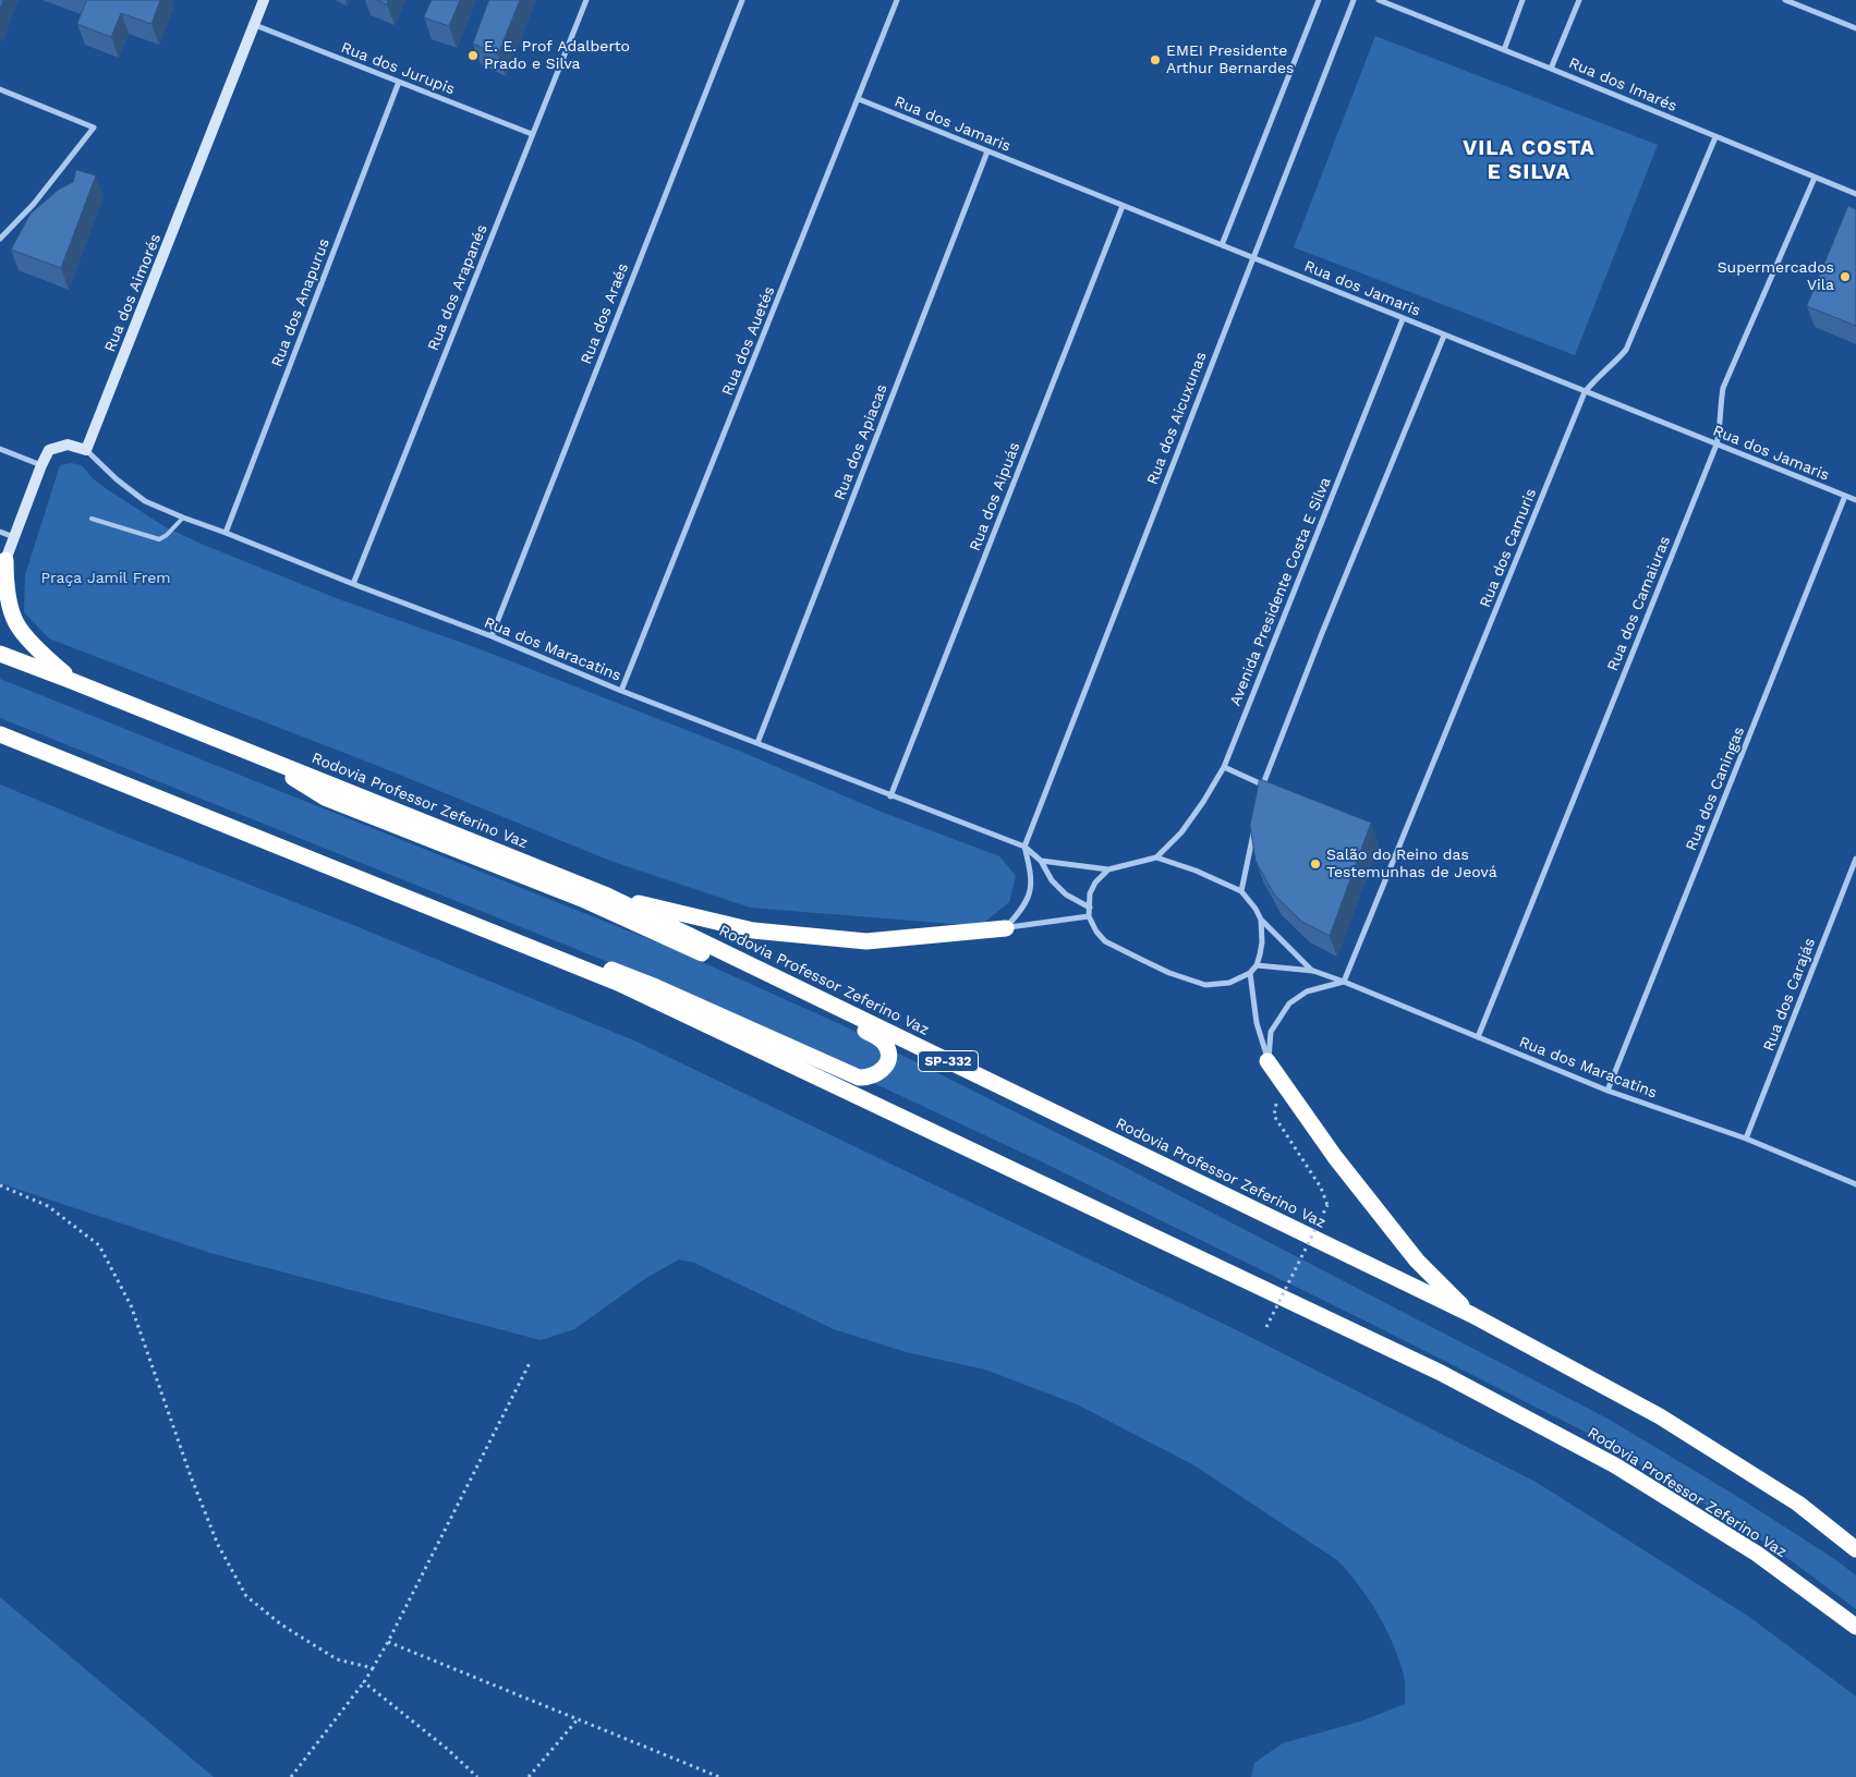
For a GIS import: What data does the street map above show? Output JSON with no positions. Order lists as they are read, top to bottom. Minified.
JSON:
{"streets":{"highway":["Rodovia Professor Zeferino Vaz","SP-332"],"street":["Rua dos Jurupis","Rua dos Imarés","Rua dos Jamaris","Rua dos Arapanés","Rua dos Aimorés","Rua dos Anapurus","Rua dos Araés","Rua dos Auetés","Rua dos Aicuxunas","Rua dos Apiacas","Rua dos Aipuás","Rua dos Camuris","Avenida Presidente Costa E Silva","Rua dos Camaiuras","Rua dos Maracatins","Rua dos Caningas","Rua dos Carajás"]},"crossings":[["Rua dos Jurupis","Rua dos Arapanés"],["Rua dos Jurupis","Rua dos Aimorés"],["Rua dos Jurupis","Rua dos Anapurus"],["Rua dos Imarés","Rua dos Camuris"],["Rua dos Imarés","Rua dos Camaiuras"],["Rua dos Jamaris","Rua dos Auetés"],["Rua dos Jamaris","Rua dos Aicuxunas"],["Rua dos Jamaris","Rua dos Apiacas"],["Rua dos Jamaris","Rua dos Aipuás"],["Rua dos Jamaris","Rua dos Camuris"],["Rua dos Jamaris","Avenida Presidente Costa E Silva"],["Rua dos Jamaris","Rua dos Camaiuras"],["Rua dos Jamaris","Rua dos Caningas"],["Rua dos Arapanés","Rua dos Maracatins"],["Rua dos Aimorés","Rua dos Maracatins"],["Rua dos Anapurus","Rua dos Maracatins"],["Rua dos Araés","Rua dos Maracatins"],["Rua dos Auetés","Rua dos Maracatins"],["Rua dos Aicuxunas","Rua dos Maracatins"],["Rua dos Apiacas","Rua dos Maracatins"],["Rua dos Aipuás","Rua dos Maracatins"],["Rua dos Camuris","Rua dos Maracatins"],["Avenida Presidente Costa E Silva","Rua dos Maracatins"],["Rua dos Camaiuras","Rua dos Maracatins"],["Rua dos Maracatins","Rua dos Caningas"],["Rua dos Maracatins","Rua dos Carajás"]],"districts":["VILA COSTA E SILVA"],"parks":["Praça Jamil Frem"],"places":["E. E. Prof Adalberto Prado e Silva","EMEI Presidente Arthur Bernardes","Supermercados Vila","Salão do Reino das Testemunhas de Jeová"]}
